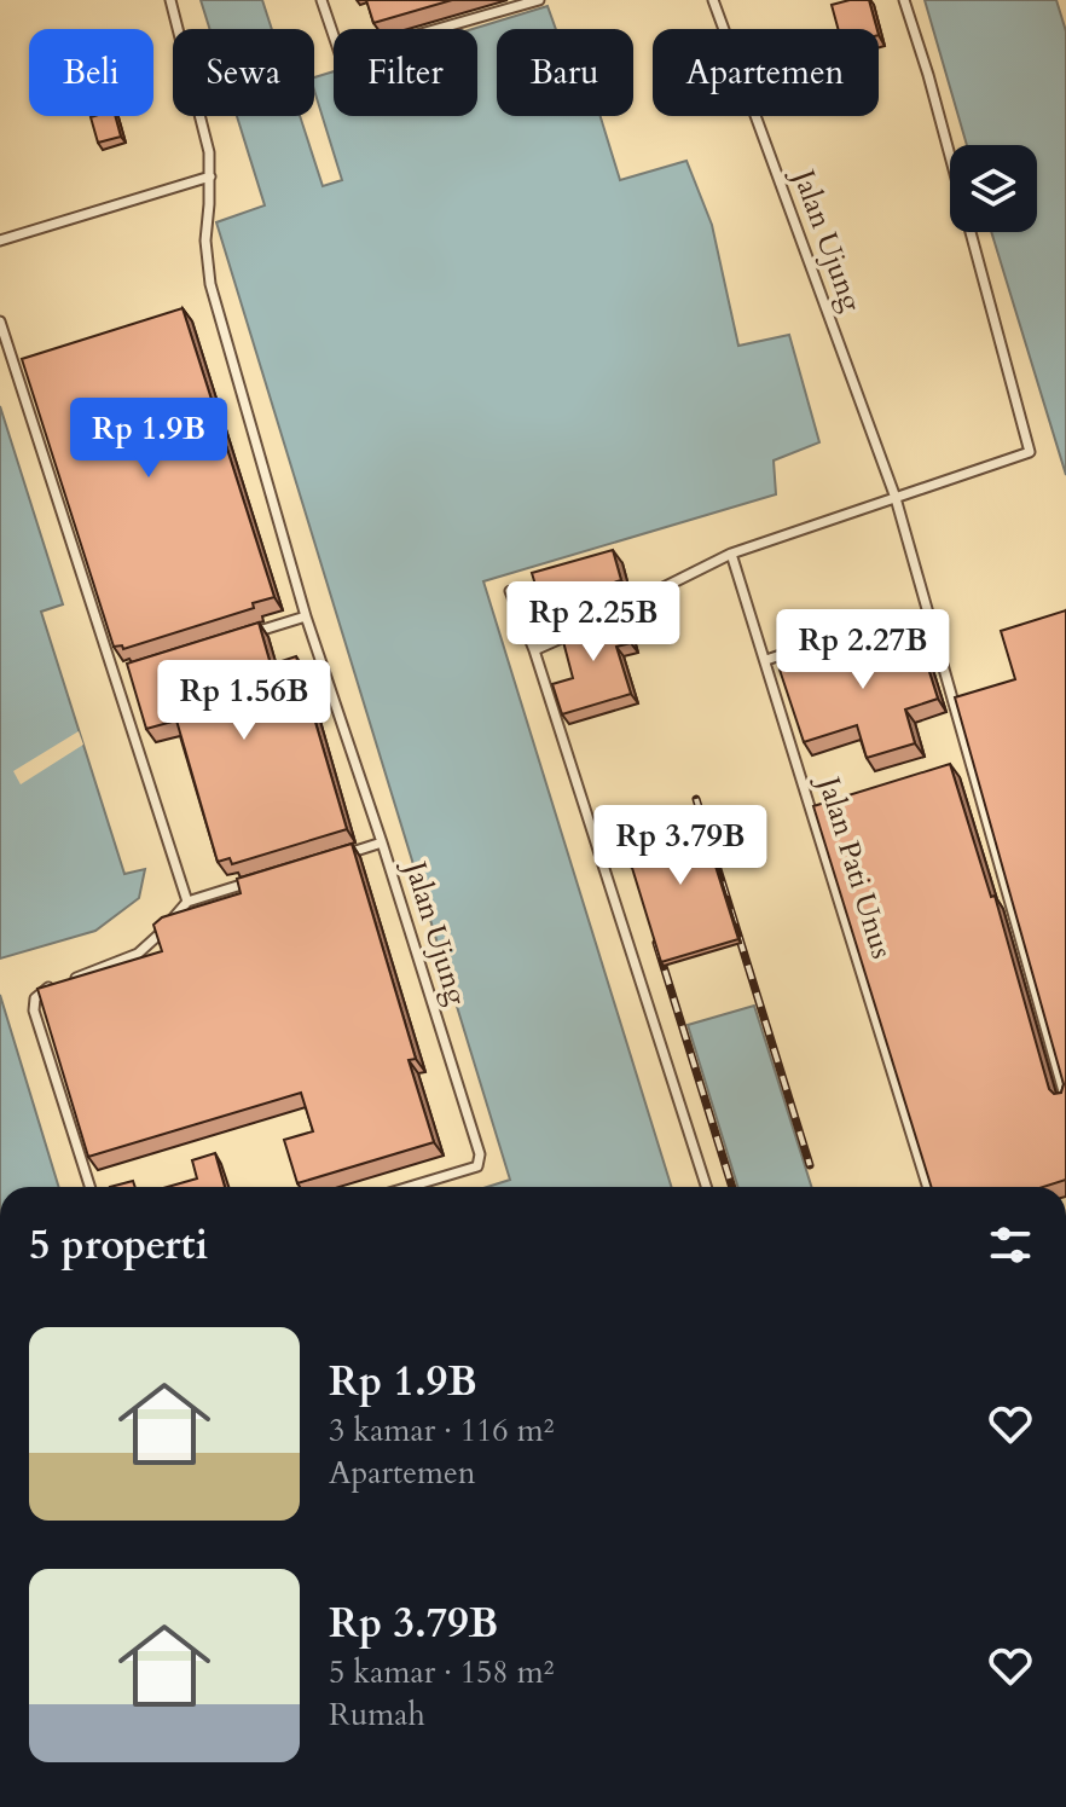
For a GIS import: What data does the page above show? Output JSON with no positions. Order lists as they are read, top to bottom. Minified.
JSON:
{"streets":{"lane":["Jalan Ujung","Jalan Pati Unus"]},"page":{"chip":["Beli","Sewa","Filter","Baru","Apartemen"],"price":["Rp 1.9B","Rp 2.25B","Rp 2.27B","Rp 1.56B","Rp 3.79B"],"heading":"5 properti","list":[{"name":"Rp 1.9B","note":"3 kamar · 116 m² · Apartemen"},{"name":"Rp 3.79B","note":"5 kamar · 158 m² · Rumah"}]}}
